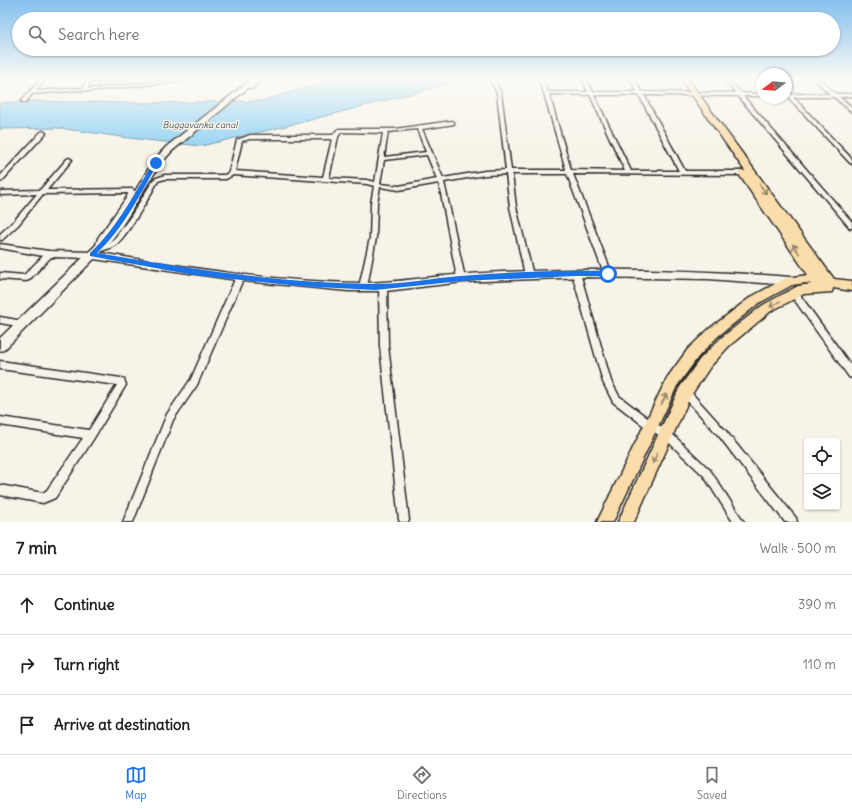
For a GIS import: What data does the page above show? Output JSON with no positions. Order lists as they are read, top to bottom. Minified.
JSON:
{"water":["Buggavanka canal"],"north":"left","page":{"search":"Search here","heading":["7 min","Walk · 500 m"],"list":[["Continue","390 m"],["Turn right","110 m"],"Arrive at destination"],"nav":["Map","Directions","Saved"]}}
